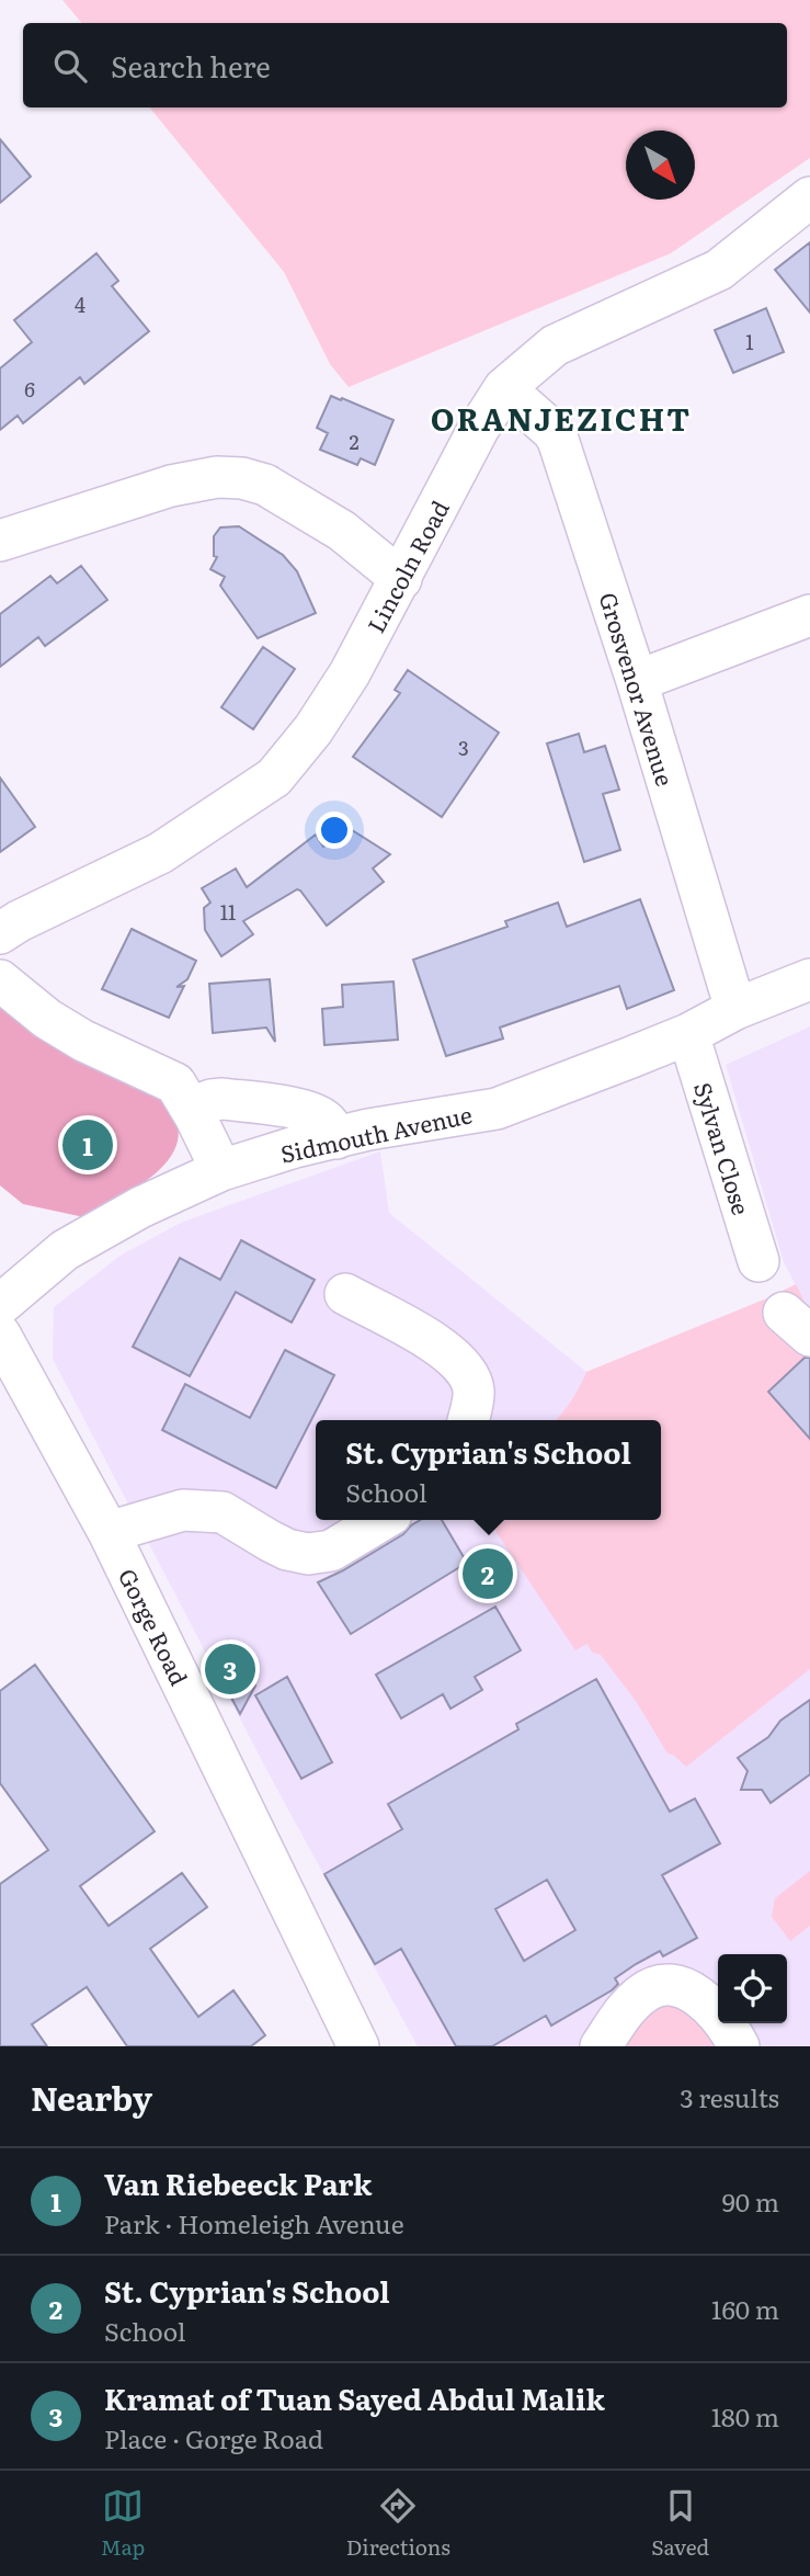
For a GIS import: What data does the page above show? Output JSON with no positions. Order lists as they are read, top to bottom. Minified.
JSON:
{"streets":{"street":["Lincoln Road","Grosvenor Avenue","Sidmouth Avenue","Sylvan Close","Gorge Road"]},"crossings":[["Lincoln Road","Grosvenor Avenue"],["Grosvenor Avenue","Sidmouth Avenue"],["Sidmouth Avenue","Sylvan Close"]],"districts":["ORANJEZICHT"],"house_numbers":["4","1","6","2","3","11"],"north":"bottom right","page":{"search":"Search here","pins":["1","2","3"],"popup":["St. Cyprian's School","School"],"heading":["Nearby","3 results"],"list":[{"mark":"1","name":"Van Riebeeck Park","note":"Park · Homeleigh Avenue","value":"90 m"},{"mark":"2","name":"St. Cyprian's School","note":"School","value":"160 m"},{"mark":"3","name":"Kramat of Tuan Sayed Abdul Malik","note":"Place · Gorge Road","value":"180 m"}],"nav":["Map","Directions","Saved"]}}
